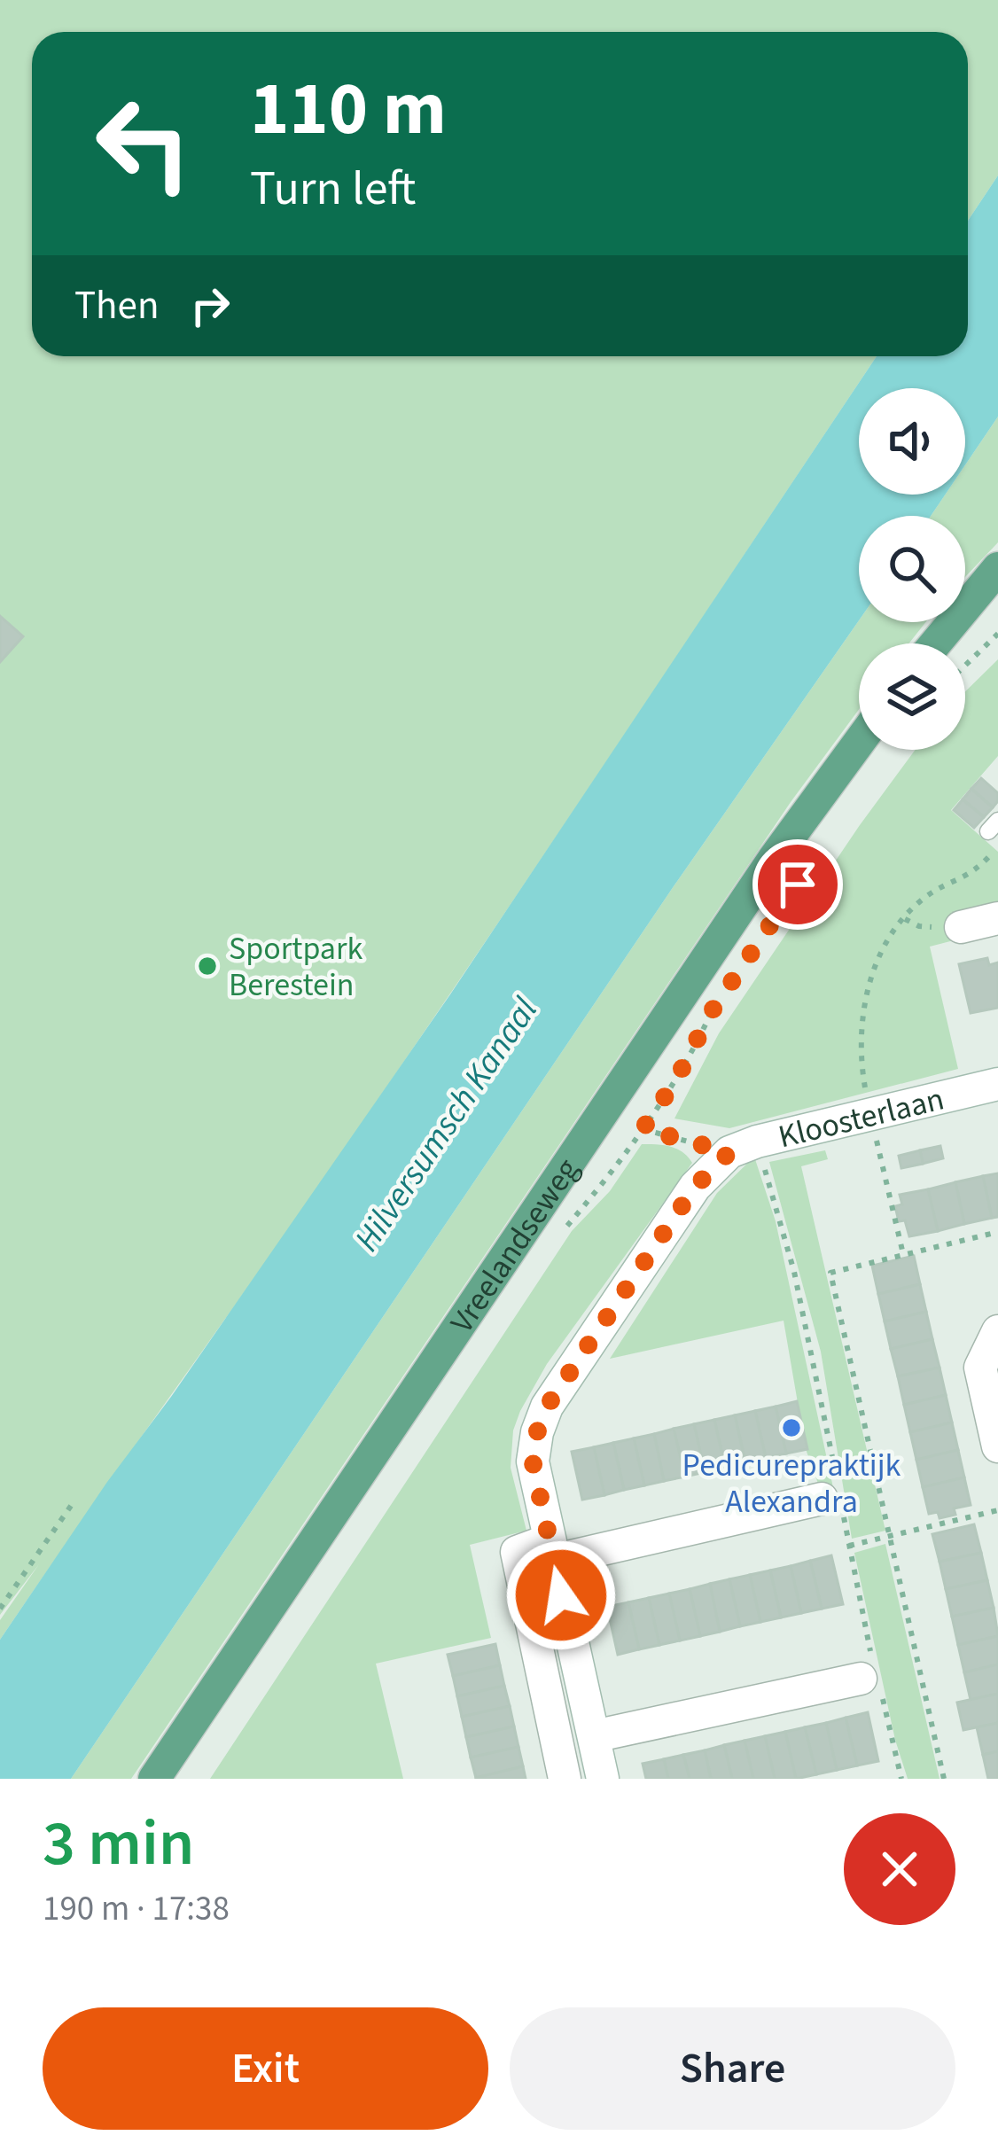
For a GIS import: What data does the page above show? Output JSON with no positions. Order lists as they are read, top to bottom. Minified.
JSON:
{"streets":{"main road":["Vreelandseweg"],"street":["Kloosterlaan"]},"water":["Hilversumsch Kanaal"],"places":["Sportpark Berestein","Pedicurepraktijk Alexandra"],"page":{"turn":["110 m","Turn left"],"then":"Then","heading":["3 min","190 m · 17:38"],"buttons":["Exit","Share"]}}
